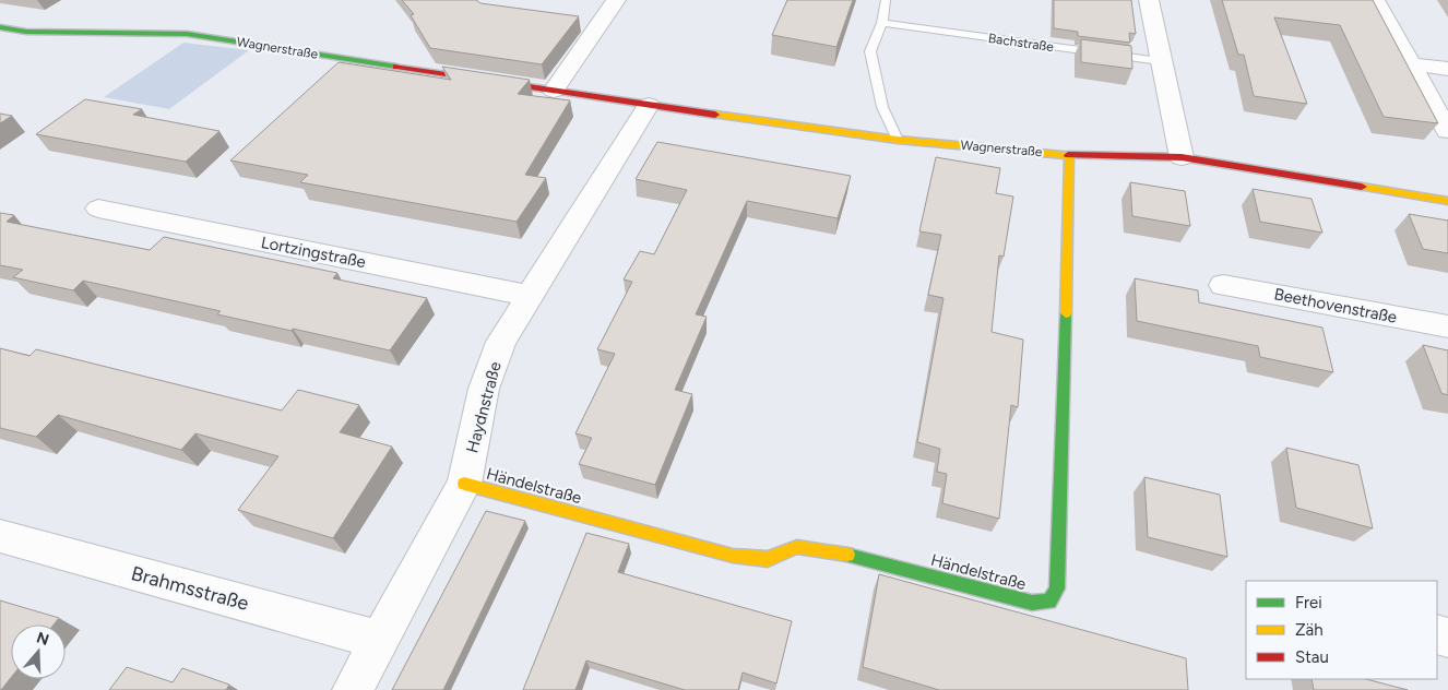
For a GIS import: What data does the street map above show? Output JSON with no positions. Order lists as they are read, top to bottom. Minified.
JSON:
{"streets":{"street":["Wagnerstraße","Lortzingstraße","Beethovenstraße","Haydnstraße","Händelstraße","Brahmsstraße"],"lane":["Bachstraße"]},"crossings":[["Wagnerstraße","Haydnstraße"],["Wagnerstraße","Händelstraße"],["Lortzingstraße","Haydnstraße"],["Haydnstraße","Händelstraße"],["Haydnstraße","Brahmsstraße"]],"legend":["Frei","Zäh","Stau"],"north":"top"}
